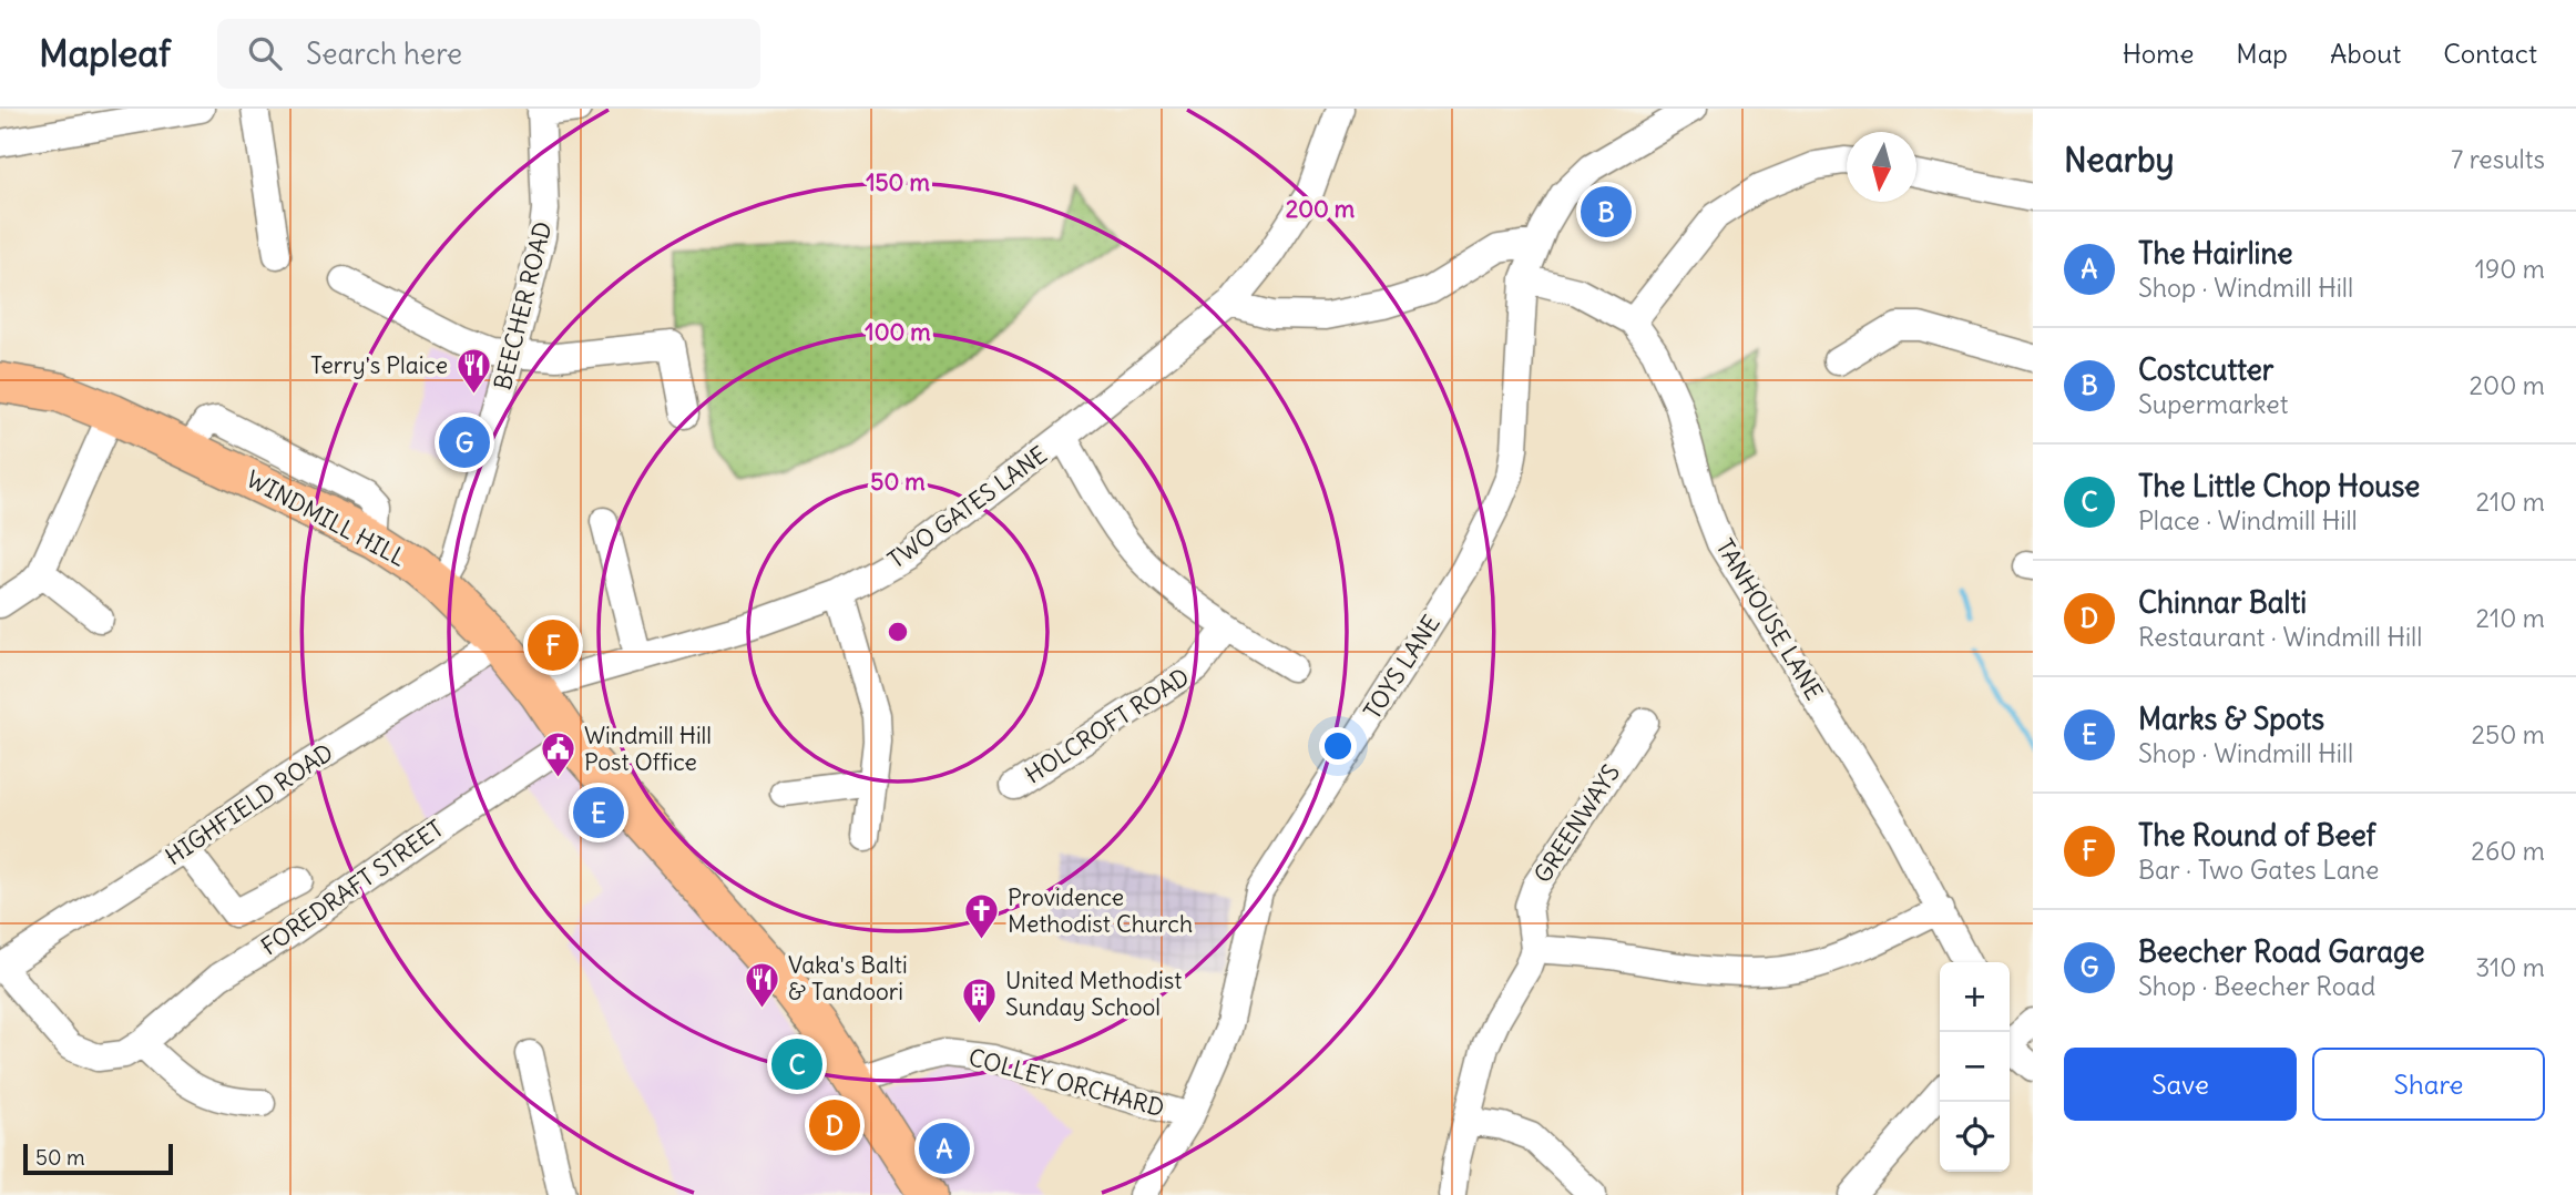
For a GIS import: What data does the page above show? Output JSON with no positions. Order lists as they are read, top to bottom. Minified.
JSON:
{"streets":{"highway":["WINDMILL HILL"],"street":["BEECHER ROAD","TWO GATES LANE","TANHOUSE LANE","TOYS LANE","HOLCROFT ROAD","HIGHFIELD ROAD","GREENWAYS","FOREDRAFT STREET","COLLEY ORCHARD"]},"crossings":[["BEECHER ROAD","WINDMILL HILL"],["TWO GATES LANE","WINDMILL HILL"],["WINDMILL HILL","HIGHFIELD ROAD"],["WINDMILL HILL","FOREDRAFT STREET"],["WINDMILL HILL","COLLEY ORCHARD"],["TANHOUSE LANE","TOYS LANE"],["TOYS LANE","COLLEY ORCHARD"]],"places":{"restaurant":["Terry's Plaice","Vaka's Balti & Tandoori"],"public building":["Windmill Hill Post Office"],"church":["Providence Methodist Church"],"building":["United Methodist Sunday School"]},"scale_bar":"50 m","north":"bottom","page":{"header":"Mapleaf","search":"Search here","nav":["Home","Map","About","Contact"],"heading":["Nearby","7 results"],"pins":["B","G","F","E","C","D","A"],"list":[{"mark":"A","name":"The Hairline","note":"Shop · Windmill Hill","value":"190 m"},{"mark":"B","name":"Costcutter","note":"Supermarket","value":"200 m"},{"mark":"C","name":"The Little Chop House","note":"Place · Windmill Hill","value":"210 m"},{"mark":"D","name":"Chinnar Balti","note":"Restaurant · Windmill Hill","value":"210 m"},{"mark":"E","name":"Marks & Spots","note":"Shop · Windmill Hill","value":"250 m"},{"mark":"F","name":"The Round of Beef","note":"Bar · Two Gates Lane","value":"260 m"},{"mark":"G","name":"Beecher Road Garage","note":"Shop · Beecher Road","value":"310 m"}],"map_buttons":["+","−"],"buttons":["Save","Share"],"scale":"50 m"},"rings":["150 m","200 m","100 m","50 m"]}
